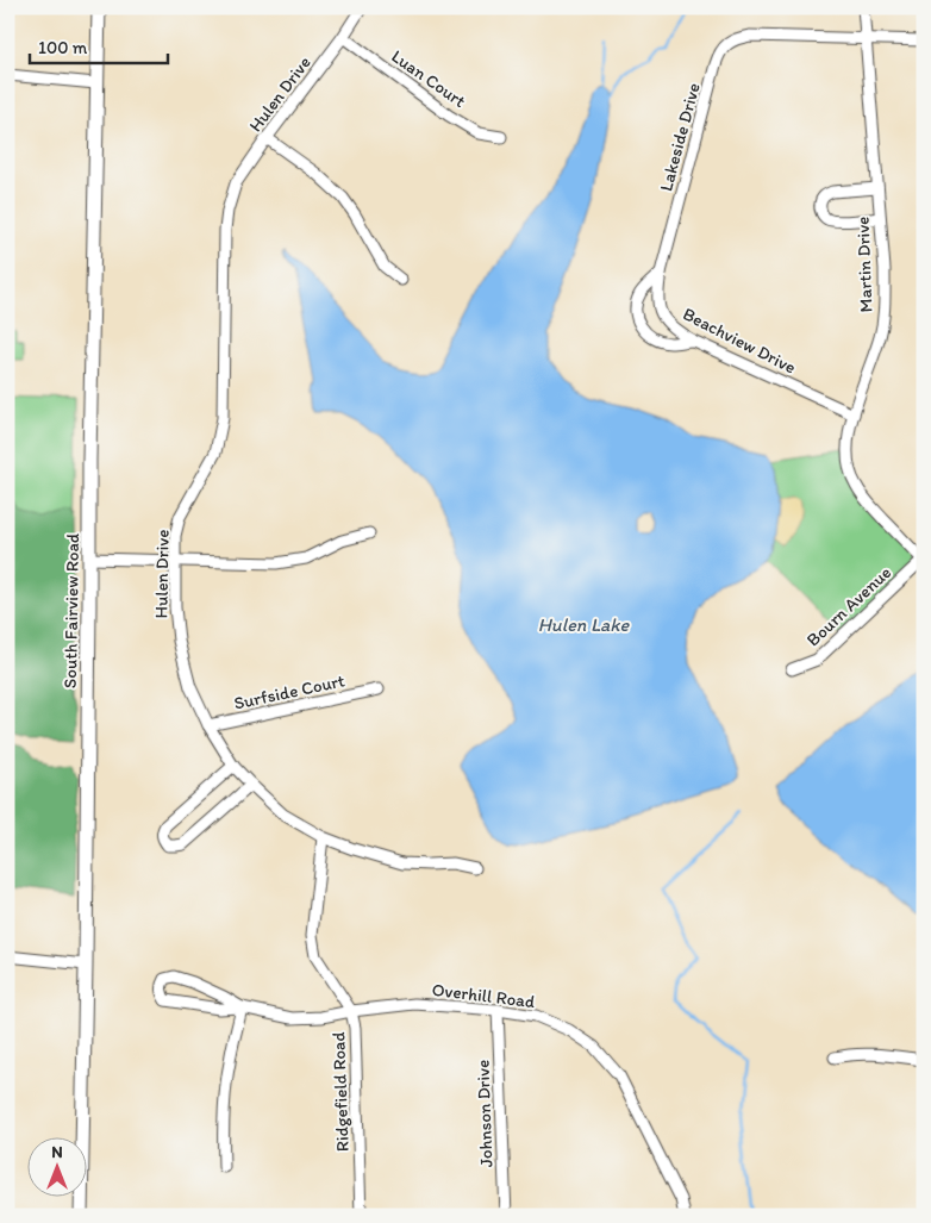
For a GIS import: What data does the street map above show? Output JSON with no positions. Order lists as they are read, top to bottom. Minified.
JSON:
{"streets":{"street":["Luan Court","Hulen Drive","Lakeside Drive","Martin Drive","Beachview Drive","Bourn Avenue","South Fairview Road","Surfside Court","Overhill Road","Ridgefield Road","Johnson Drive"]},"crossings":[["Luan Court","Hulen Drive"],["Hulen Drive","Surfside Court"],["Hulen Drive","Ridgefield Road"],["Lakeside Drive","Martin Drive"],["Lakeside Drive","Beachview Drive"],["Martin Drive","Beachview Drive"],["Martin Drive","Bourn Avenue"],["Overhill Road","Ridgefield Road"],["Overhill Road","Johnson Drive"]],"water":["Hulen Lake"],"scale_bar":"100 m","north":"top"}
